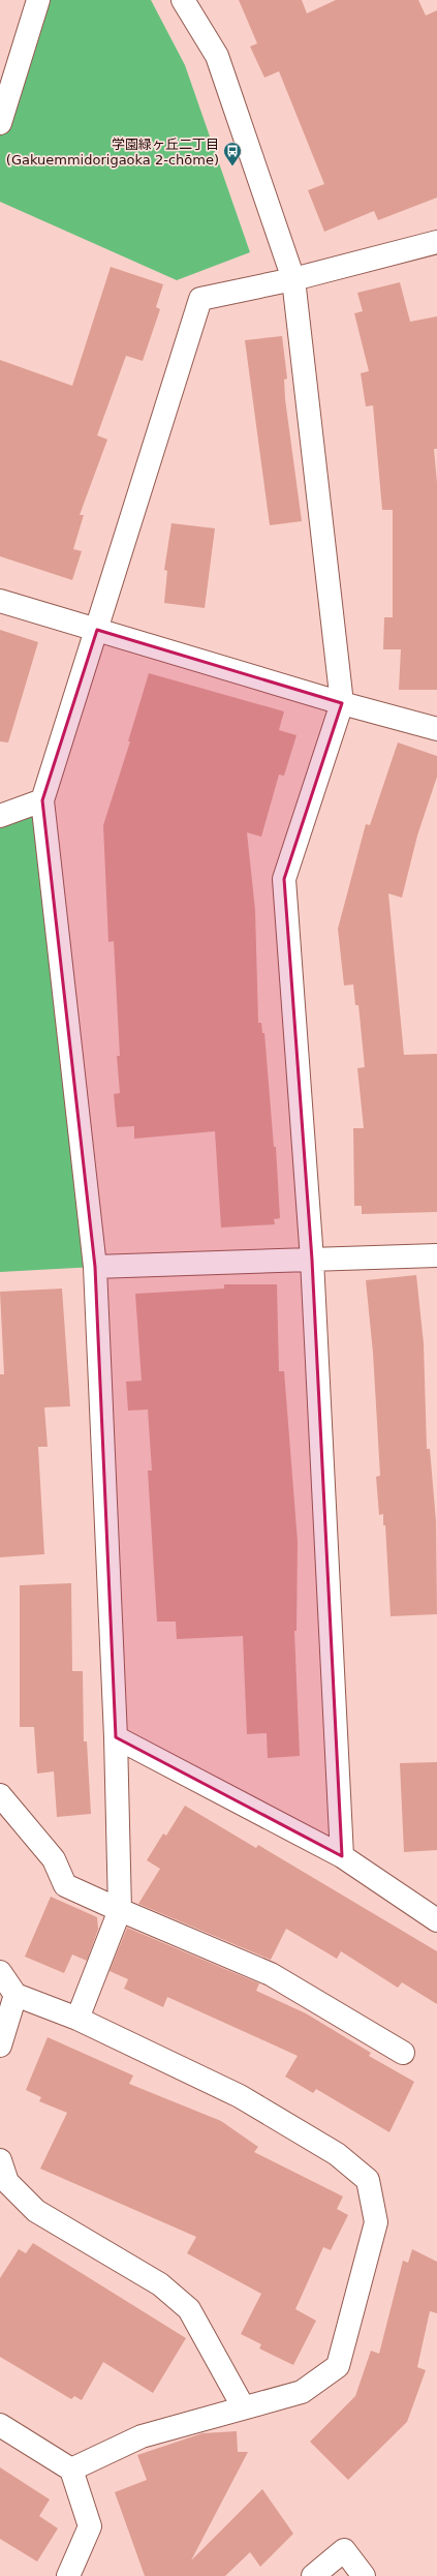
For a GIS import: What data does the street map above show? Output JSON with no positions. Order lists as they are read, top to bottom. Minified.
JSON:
{"places":{"bus stop":["学園緑ヶ丘二丁目 (Gakuemmidorigaoka 2-chōme)"]}}
